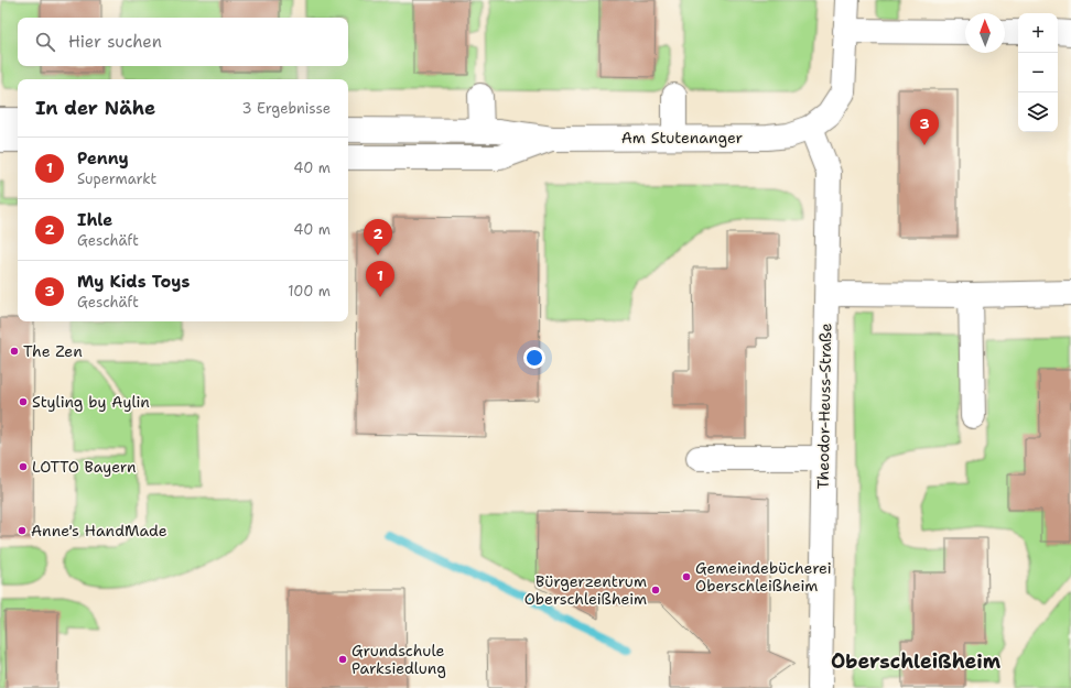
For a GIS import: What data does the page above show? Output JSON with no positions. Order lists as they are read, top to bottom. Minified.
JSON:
{"streets":{"street":["Am Stutenanger","Theodor-Heuss-Straße"]},"crossings":[["Am Stutenanger","Theodor-Heuss-Straße"]],"districts":["Oberschleißheim"],"places":["The Zen","Styling by Aylin","LOTTO Bayern","Anne's HandMade","Gemeindebücherei Oberschleißheim","Bürgerzentrum Oberschleißheim","Grundschule Parksiedlung"],"north":"top","page":{"map_buttons":["+","−"],"search":"Hier suchen","heading":["In der Nähe","3 Ergebnisse"],"pins":["3","2","1"],"list":[{"mark":"1","name":"Penny","note":"Supermarkt","value":"40 m"},{"mark":"2","name":"Ihle","note":"Geschäft","value":"40 m"},{"mark":"3","name":"My Kids Toys","note":"Geschäft","value":"100 m"}]}}
